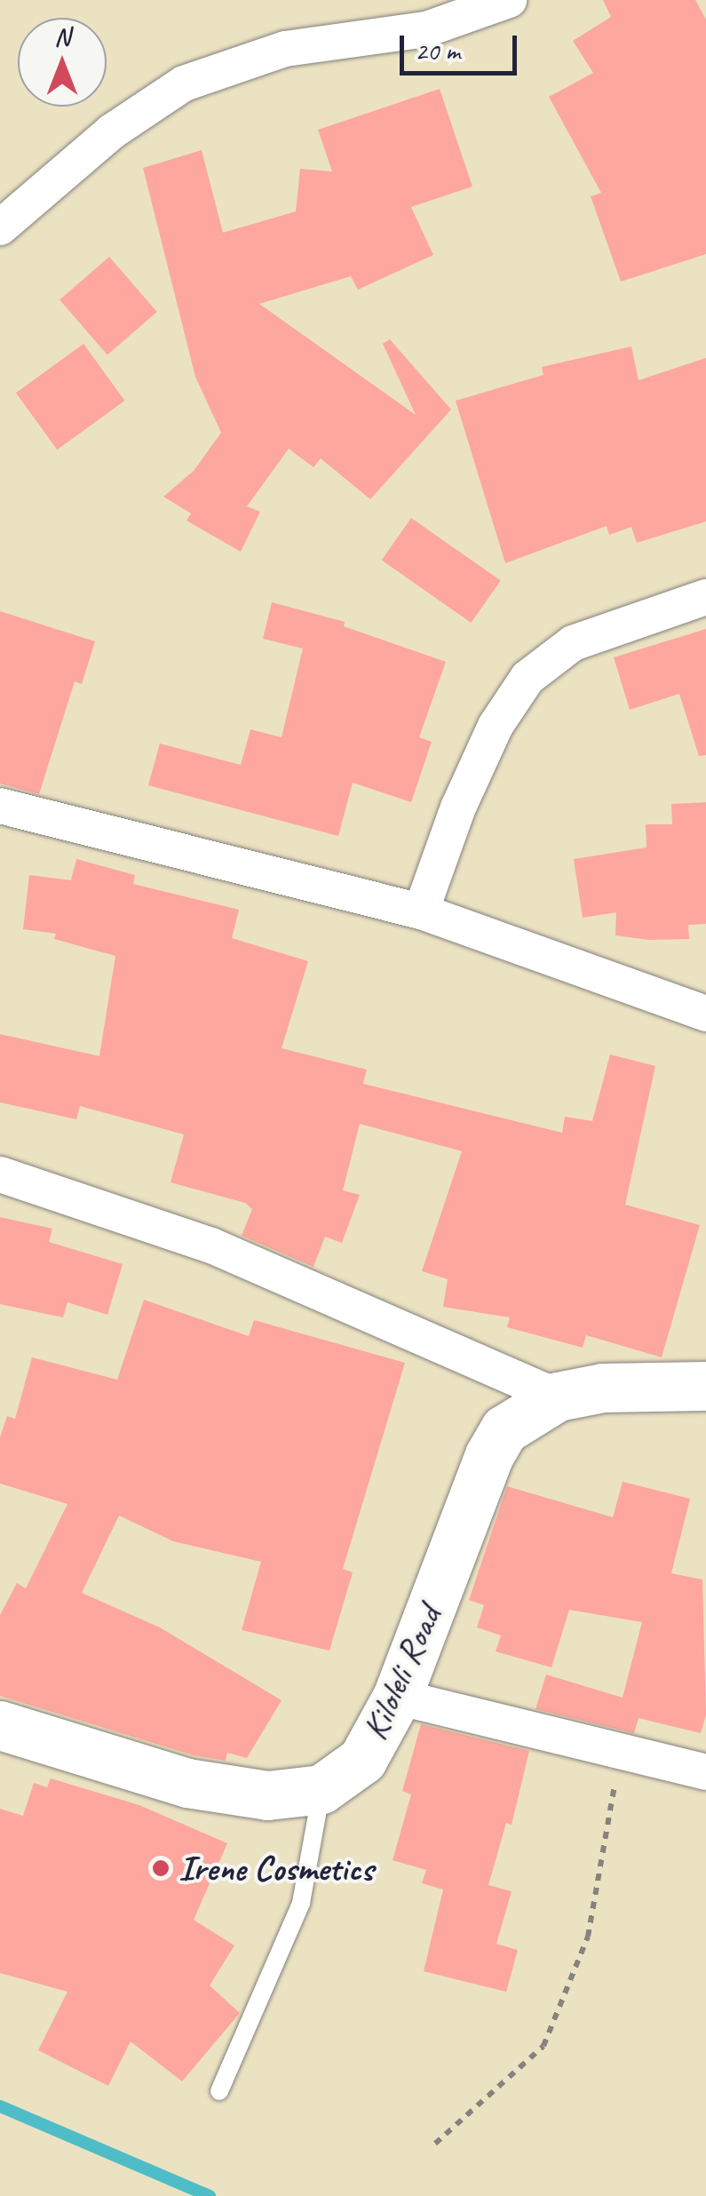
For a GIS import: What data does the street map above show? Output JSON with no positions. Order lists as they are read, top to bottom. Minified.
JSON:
{"streets":{"main road":["Kiloleli Road"]},"places":["Irene Cosmetics"],"scale_bar":"20 m","north":"top"}
